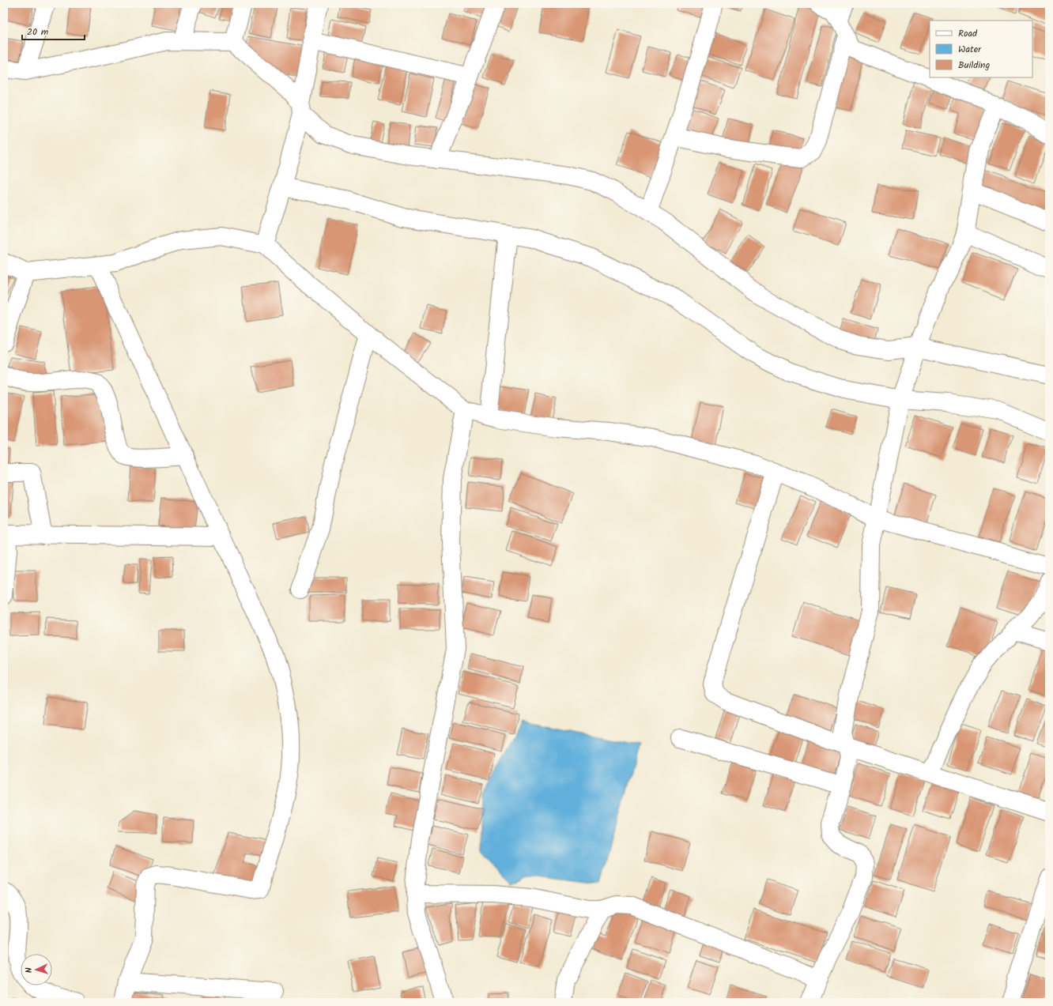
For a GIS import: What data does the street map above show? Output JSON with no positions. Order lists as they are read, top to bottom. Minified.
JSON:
{"legend":["Road","Water","Building"],"scale_bar":"20 m","north":"left"}
